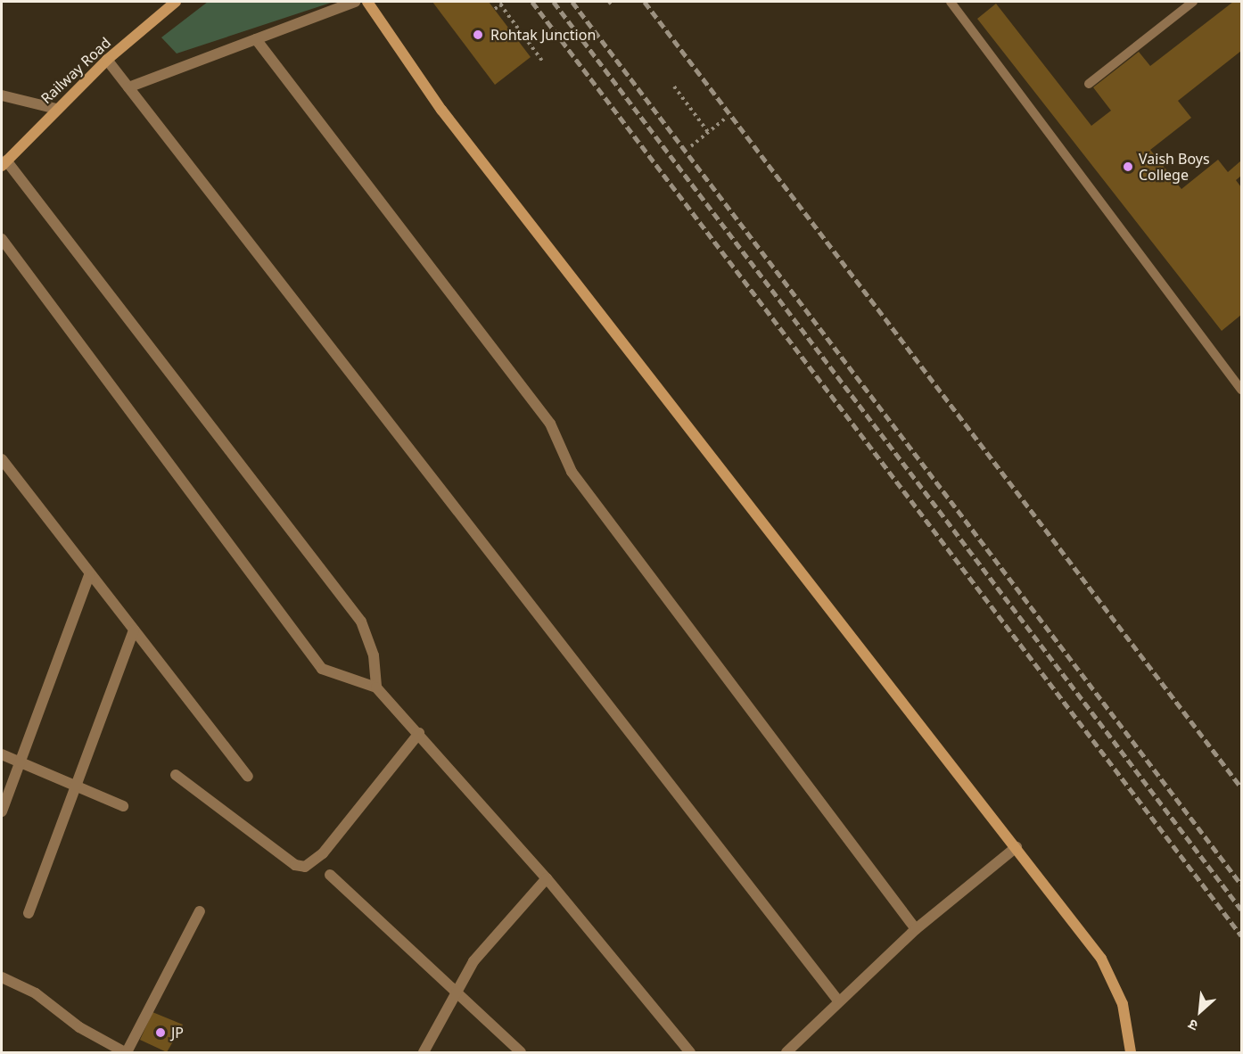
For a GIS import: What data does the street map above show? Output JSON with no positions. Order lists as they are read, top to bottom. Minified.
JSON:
{"streets":{"street":["Railway Road"]},"places":["Rohtak Junction","Vaish Boys College","JP"],"north":"bottom left"}
